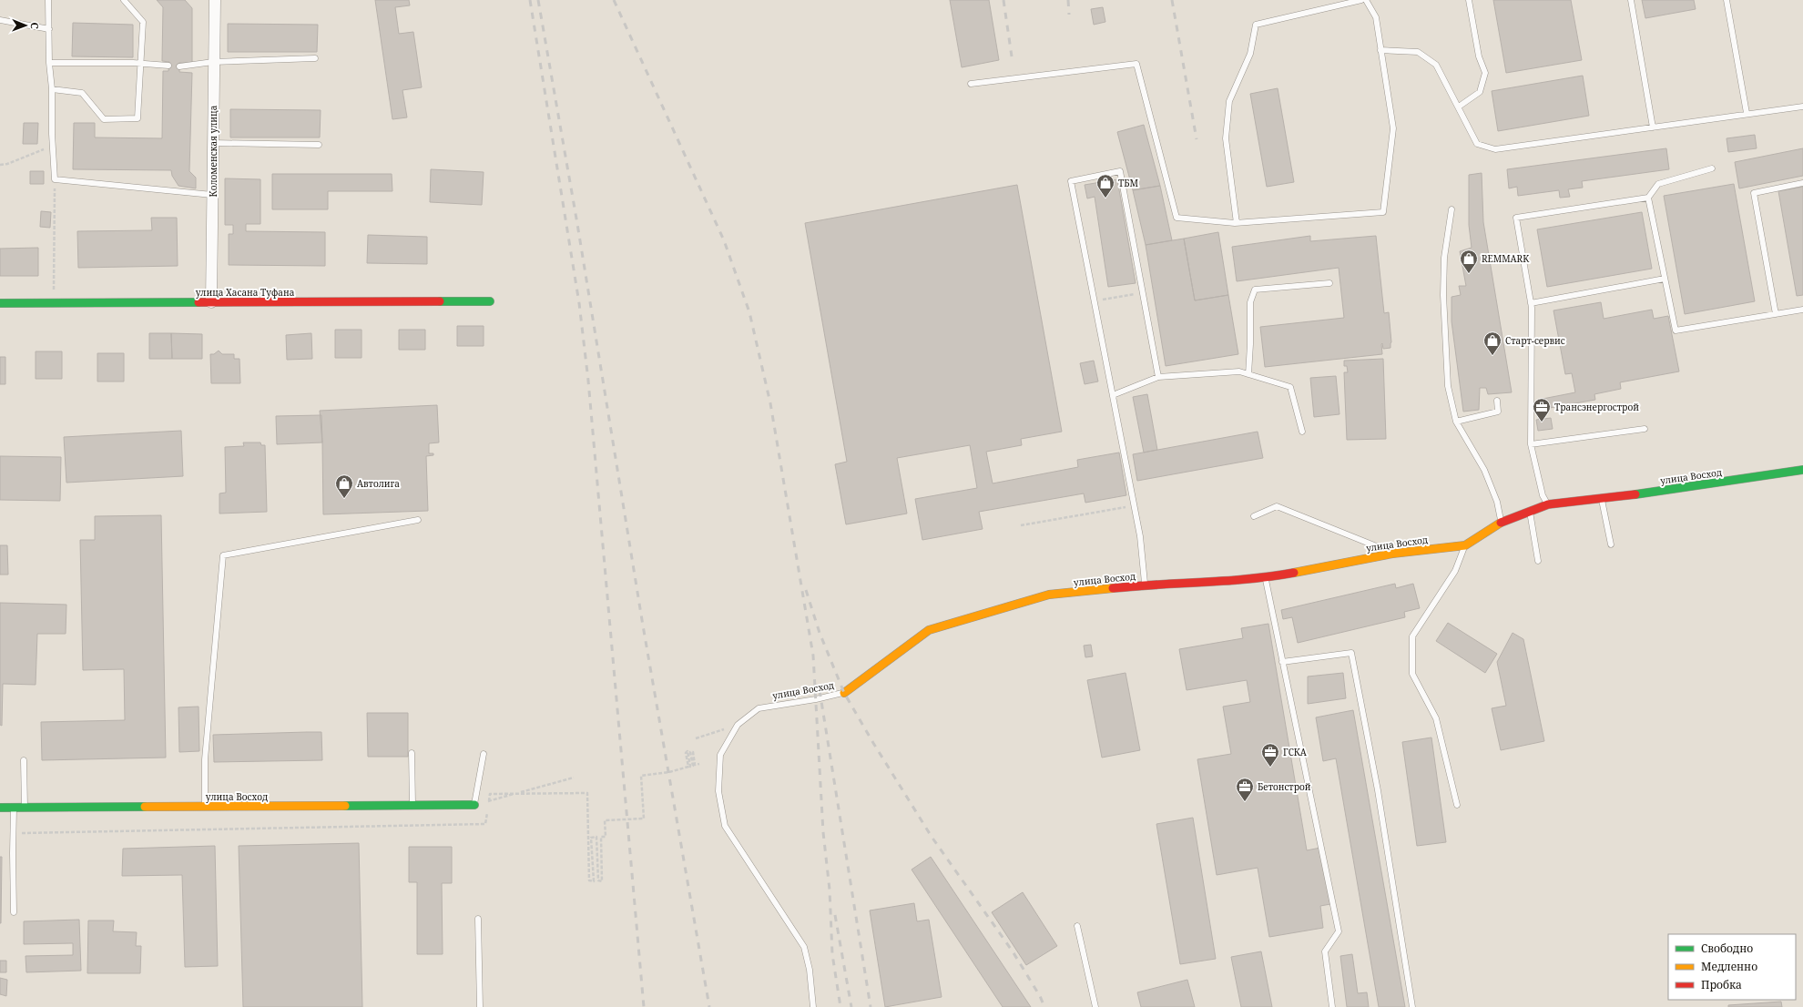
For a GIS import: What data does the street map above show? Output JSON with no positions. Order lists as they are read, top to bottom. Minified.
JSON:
{"streets":{"street":["Коломенская улица","улица Хасана Туфана","улица Восход"]},"crossings":[["Коломенская улица","улица Хасана Туфана"]],"places":{"shop":["ТБМ","REMMARK","Старт-сервис","Автолига"],"office":["Трансэнергострой","ГСКА","Бетонстрой"]},"legend":["Свободно","Медленно","Пробка"],"north":"right"}
